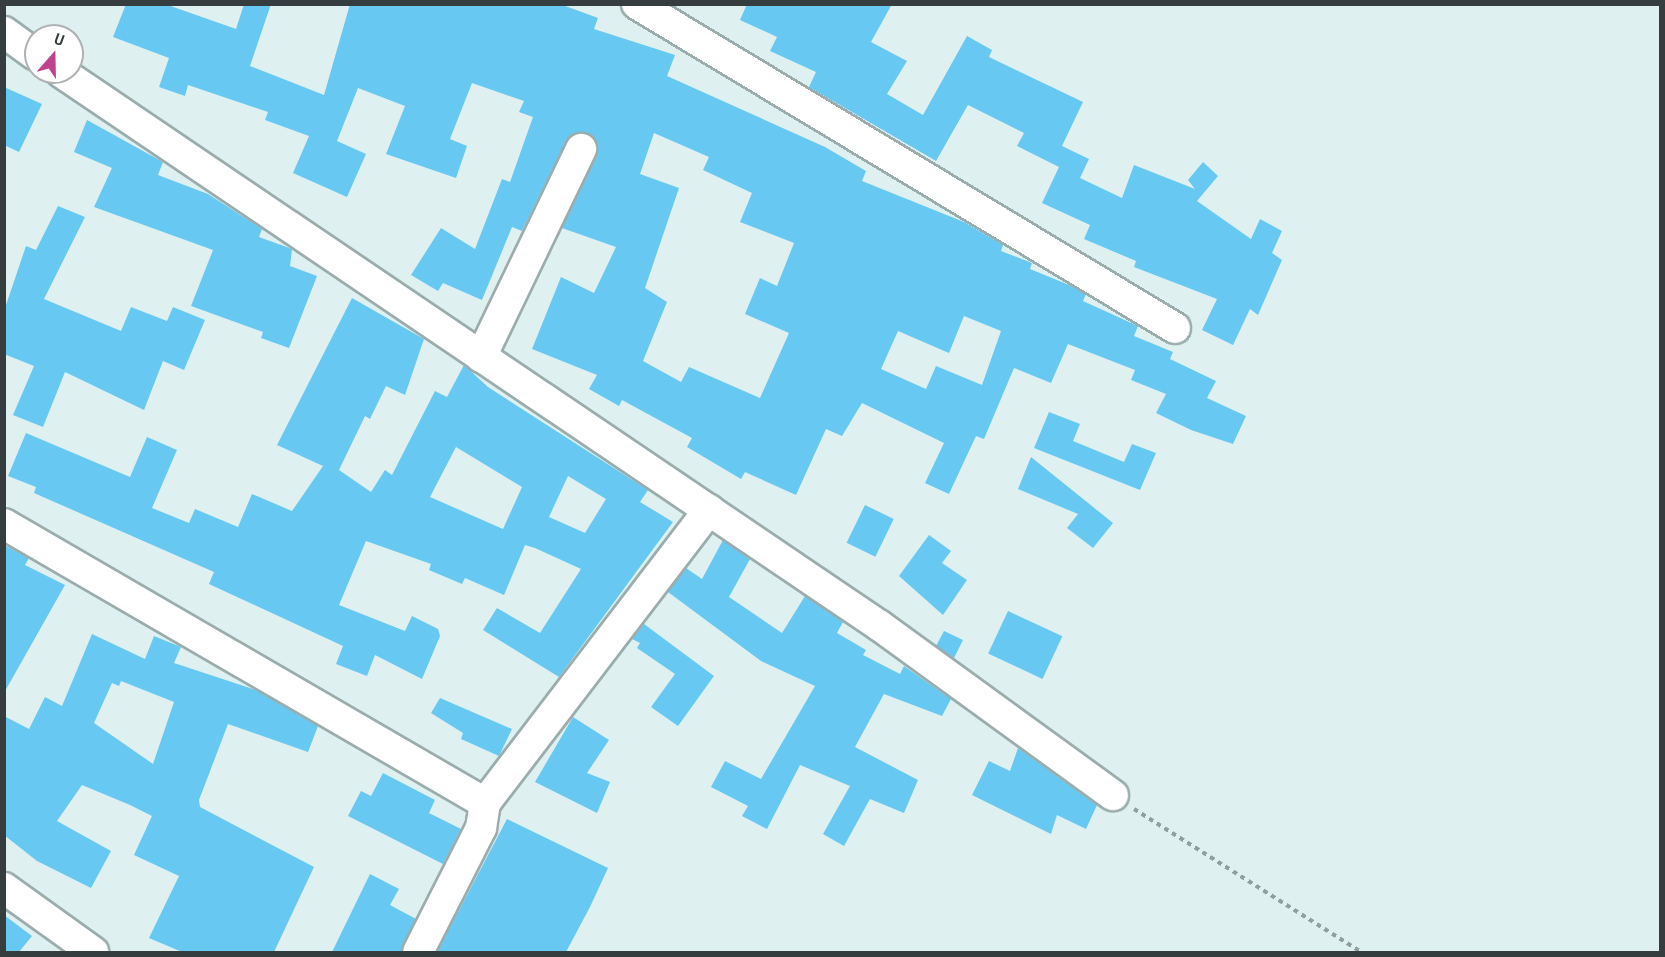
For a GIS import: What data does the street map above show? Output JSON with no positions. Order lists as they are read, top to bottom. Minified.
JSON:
{"north":"top"}
